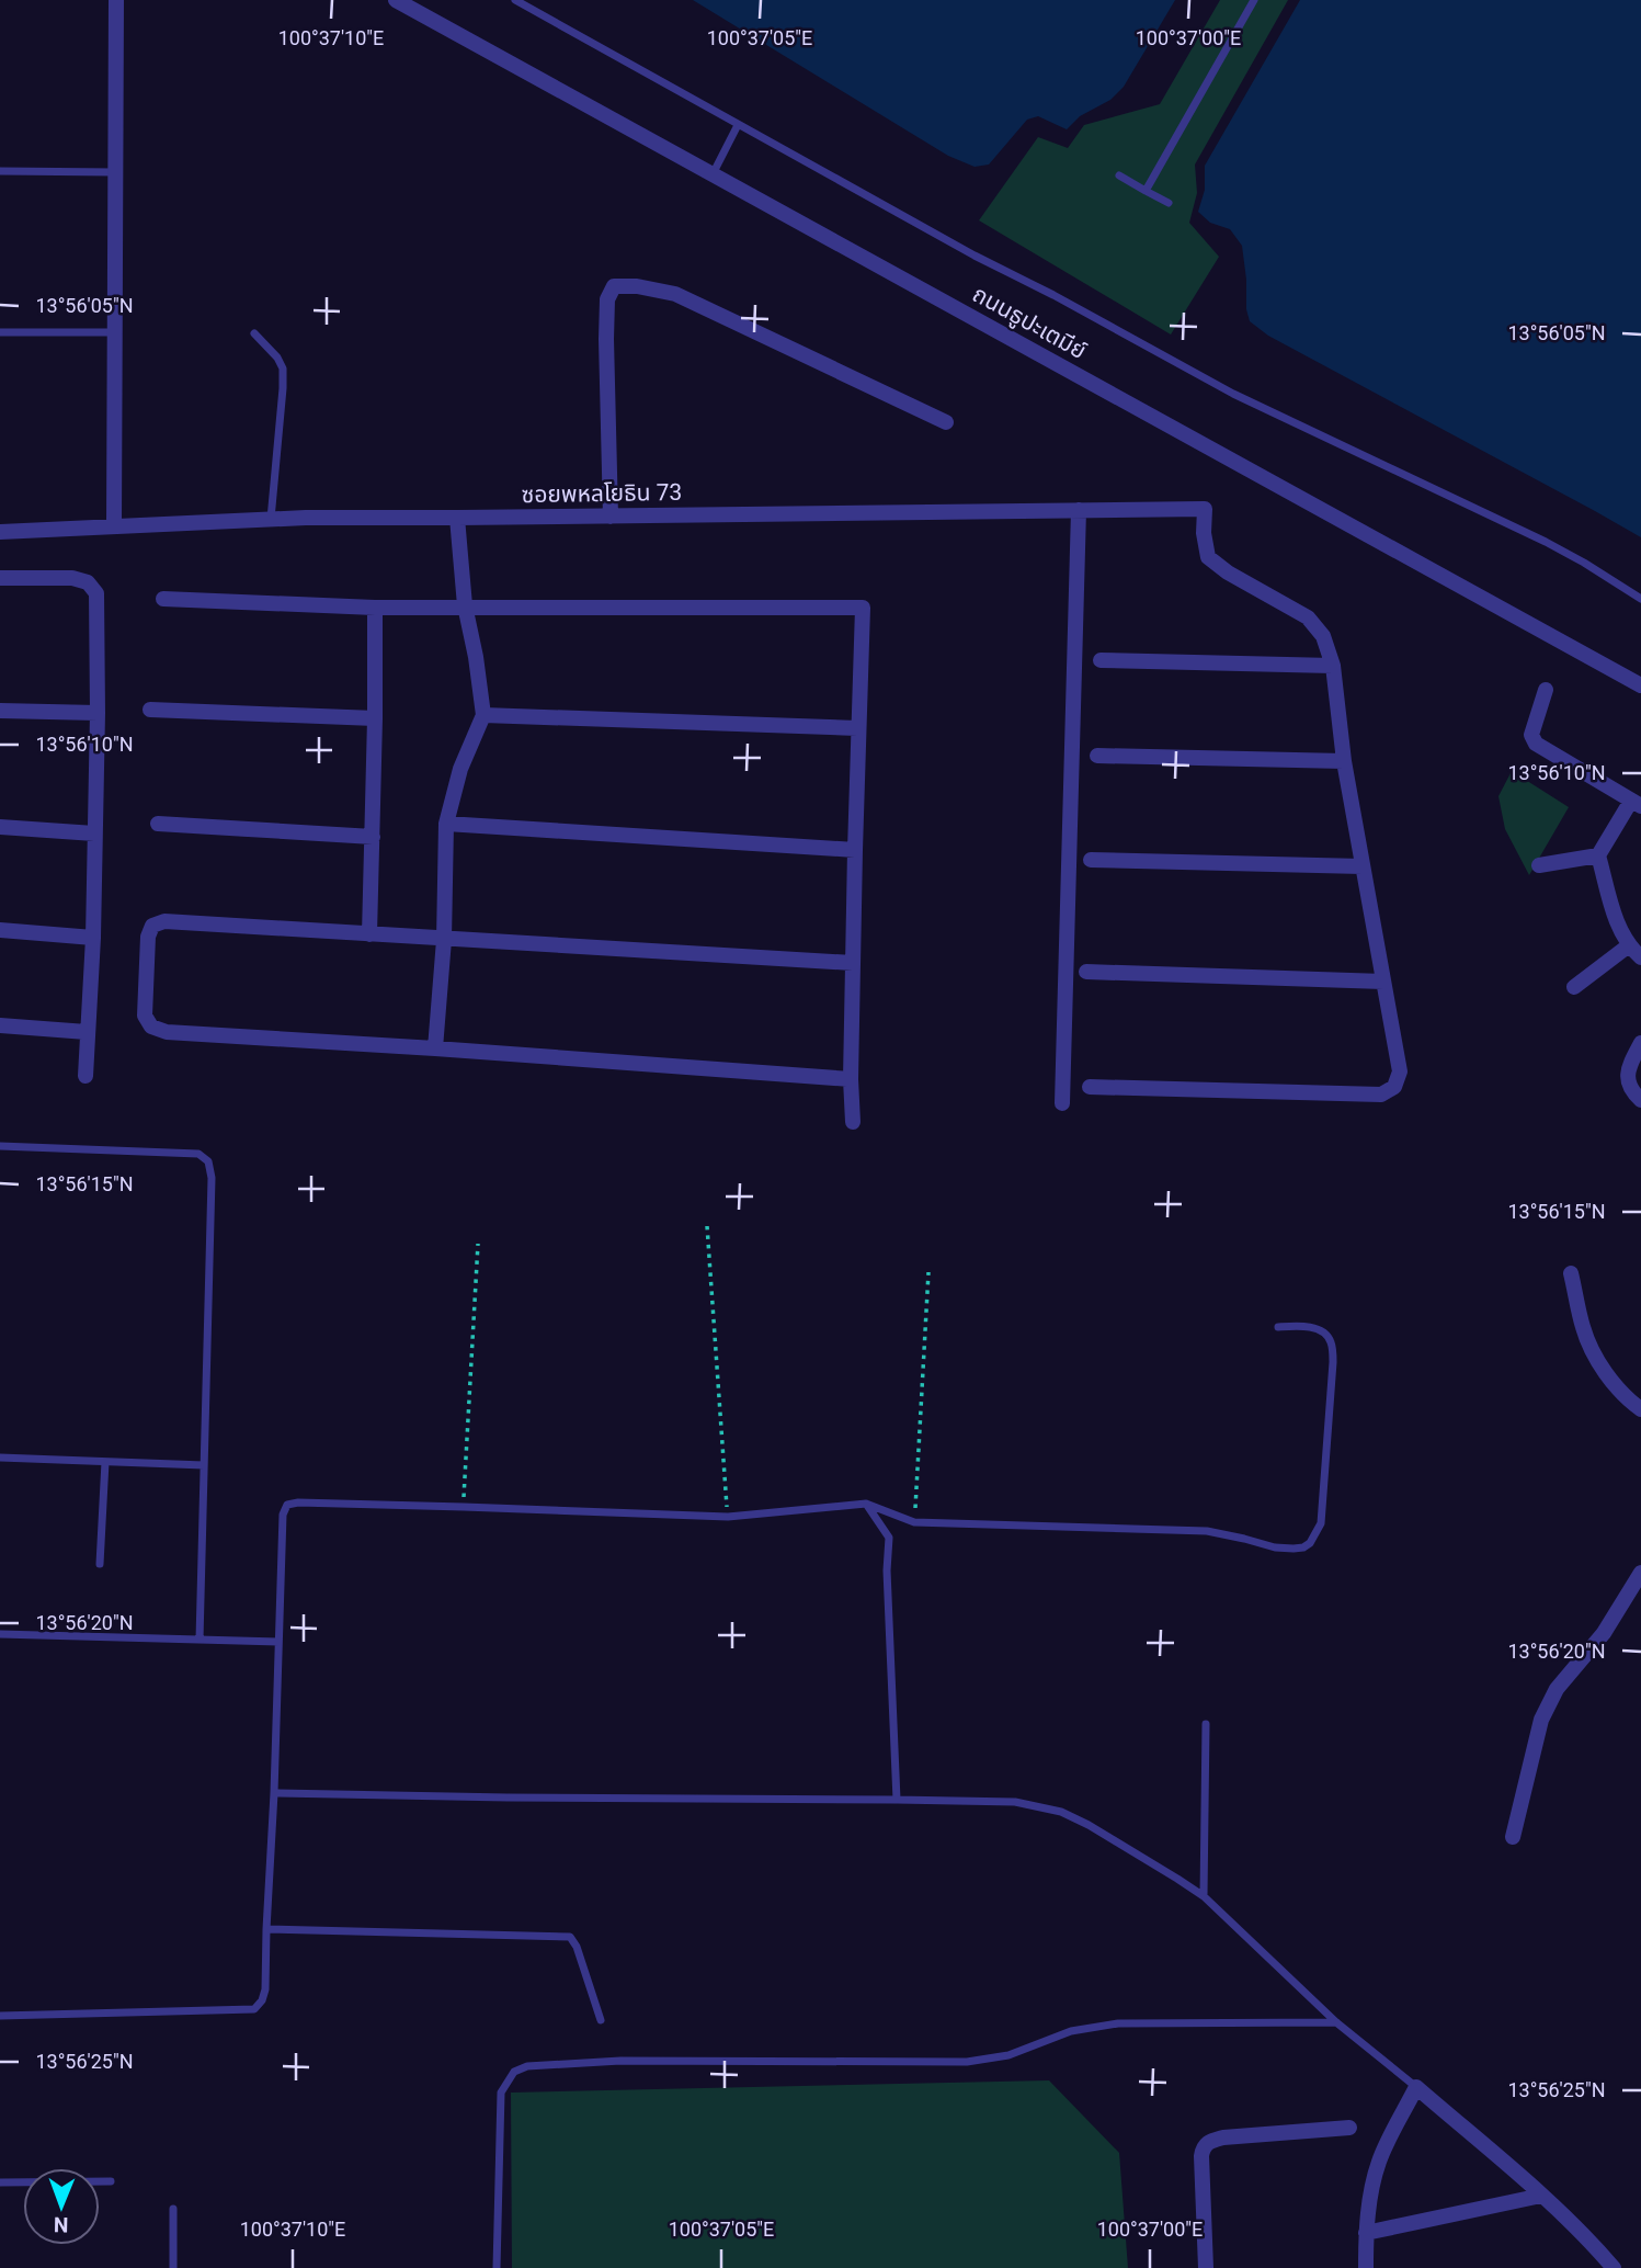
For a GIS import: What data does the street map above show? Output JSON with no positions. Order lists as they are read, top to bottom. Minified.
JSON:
{"streets":{"street":["ถนนธูปะเตมีย์","ซอยพหลโยธิน 73"]},"north":"bottom","coordinates":["100°37'10\"E","100°37'05\"E","100°37'00\"E","13°56'05\"N","13°56'10\"N","13°56'15\"N","13°56'20\"N","13°56'25\"N"]}
